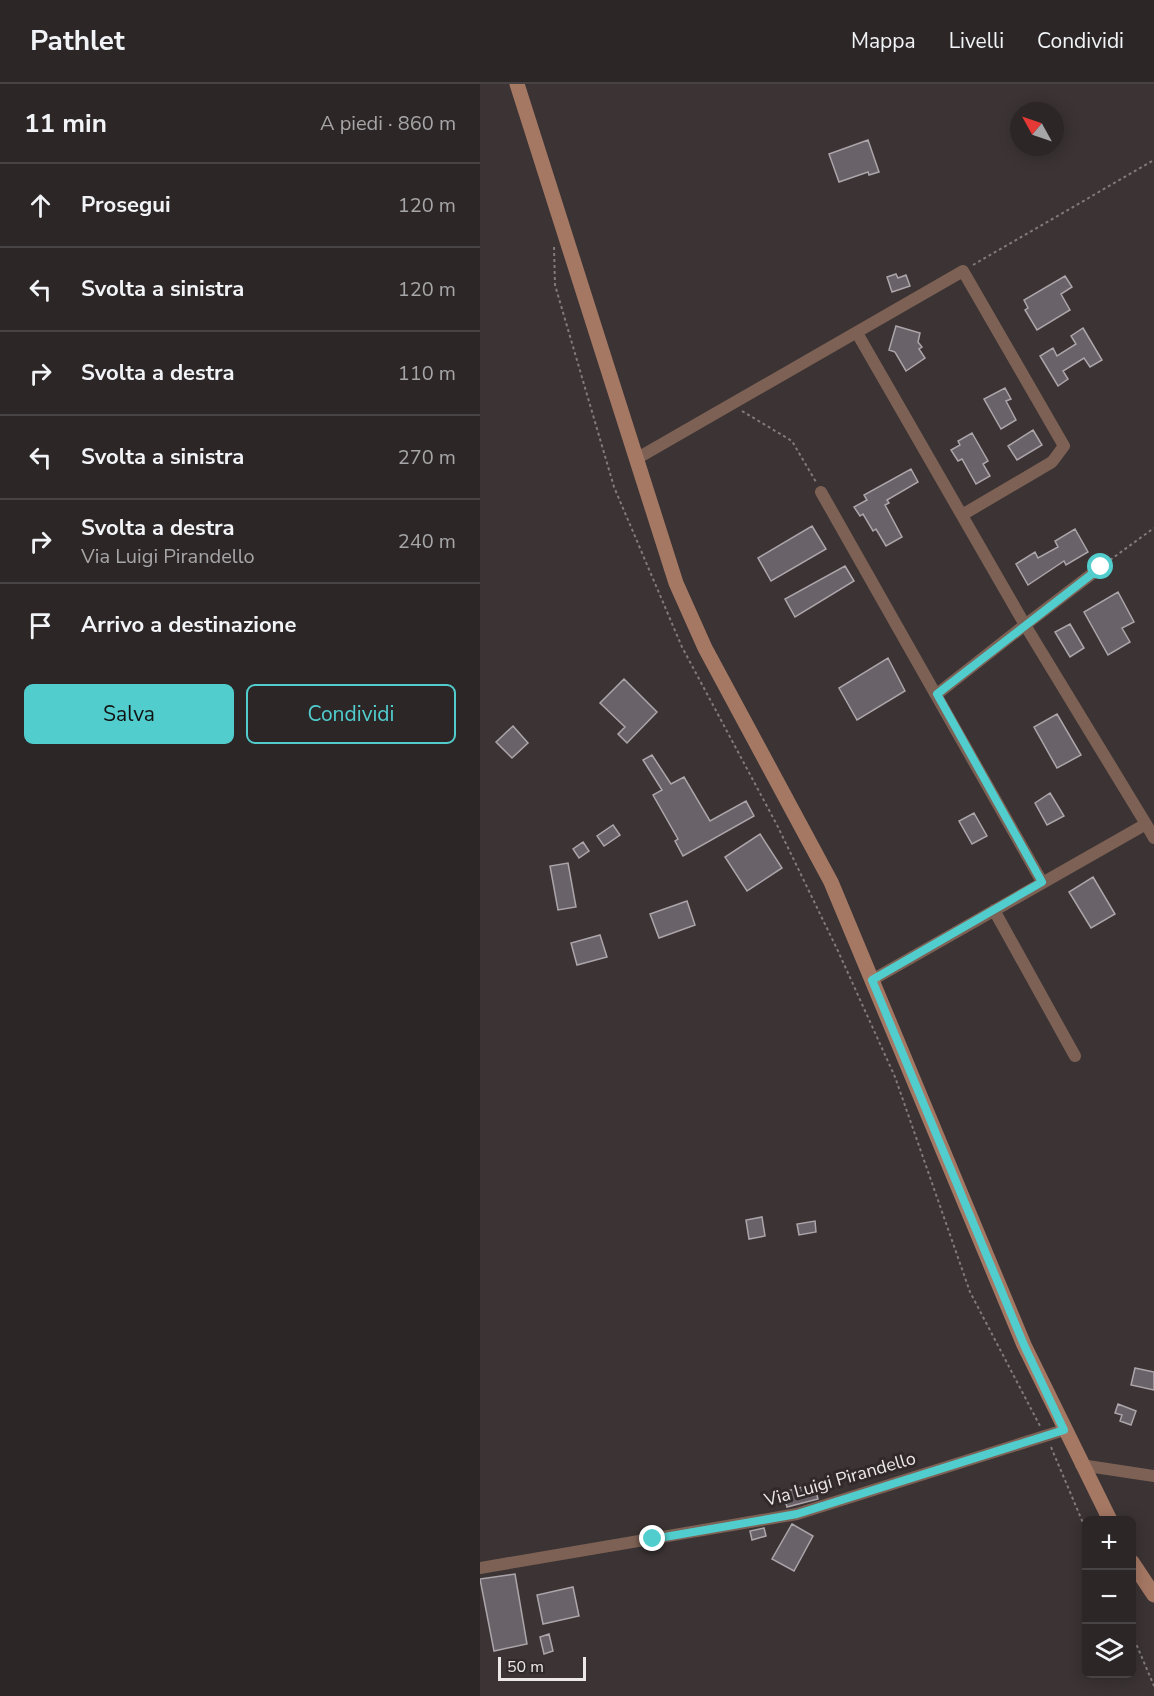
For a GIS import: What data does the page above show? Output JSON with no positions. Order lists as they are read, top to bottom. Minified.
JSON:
{"streets":{"street":["Via Luigi Pirandello"]},"scale_bar":"50 m","north":"top left","page":{"header":"Pathlet","nav":["Mappa","Livelli","Condividi"],"heading":["11 min","A piedi · 860 m"],"list":[["Prosegui","120 m"],["Svolta a sinistra","120 m"],["Svolta a destra","110 m"],["Svolta a sinistra","270 m"],["Svolta a destra","Via Luigi Pirandello","240 m"],"Arrivo a destinazione"],"buttons":["Salva","Condividi"],"map_buttons":["+","−"],"scale":"50 m"}}
